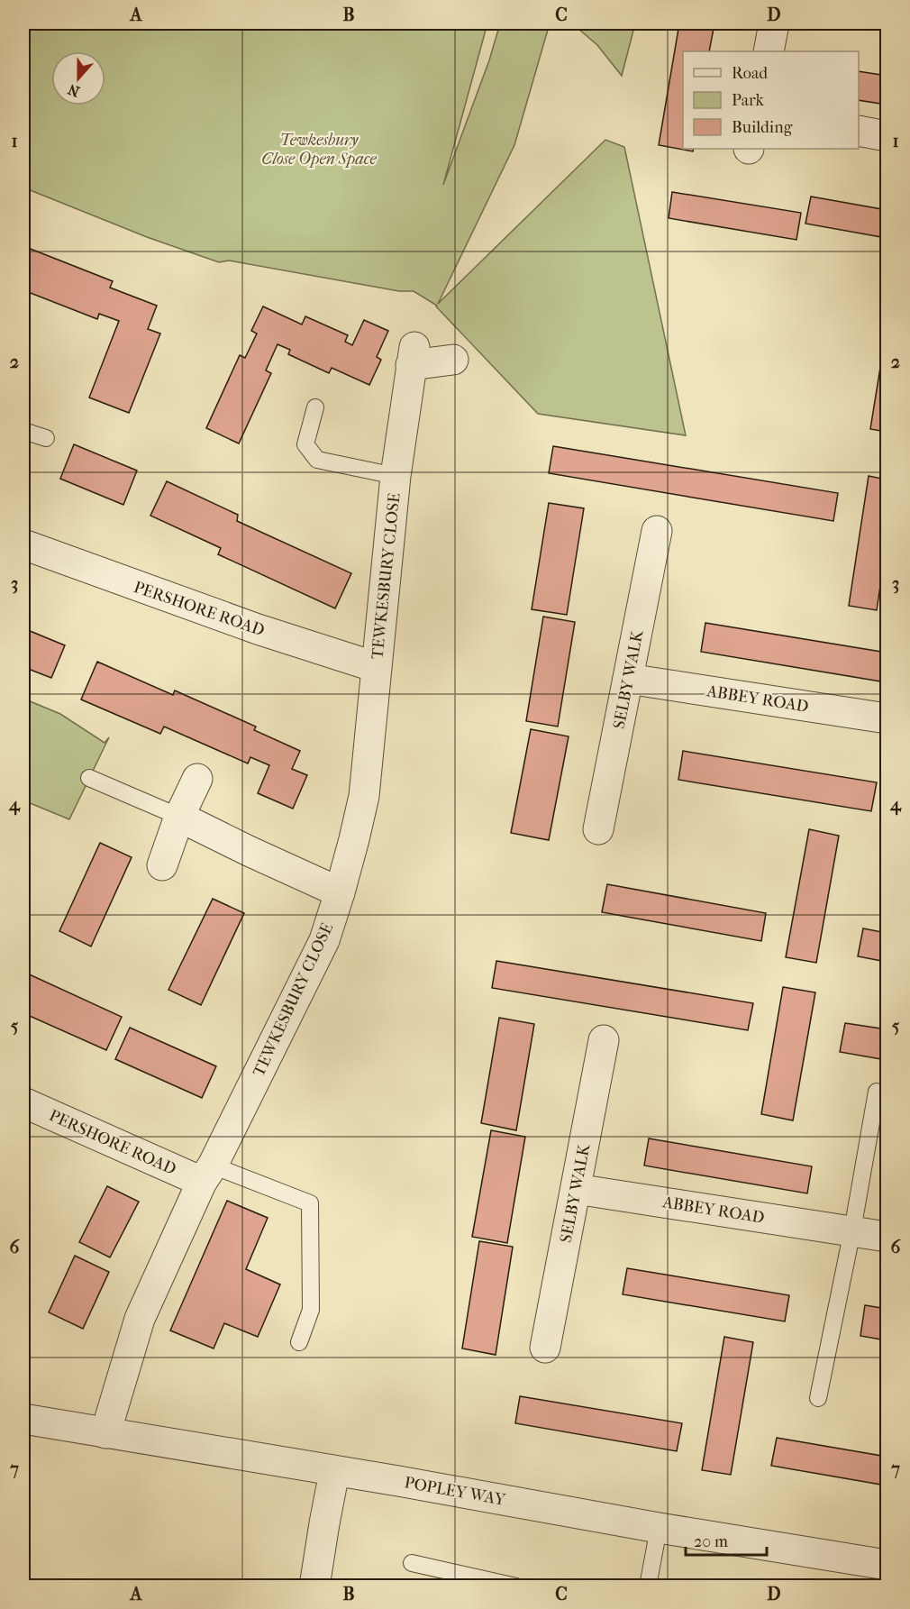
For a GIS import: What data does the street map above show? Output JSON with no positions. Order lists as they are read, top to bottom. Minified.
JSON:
{"streets":{"street":["TEWKESBURY CLOSE","PERSHORE ROAD","SELBY WALK","ABBEY ROAD","POPLEY WAY"]},"crossings":[["TEWKESBURY CLOSE","PERSHORE ROAD"],["TEWKESBURY CLOSE","POPLEY WAY"],["SELBY WALK","ABBEY ROAD"]],"parks":["Tewkesbury Close Open Space"],"legend":["Road","Park","Building"],"scale_bar":"20 m","north":"bottom","grid":{"columns":["A","B","C","D"],"rows":["1","2","3","4","5","6","7"]}}
